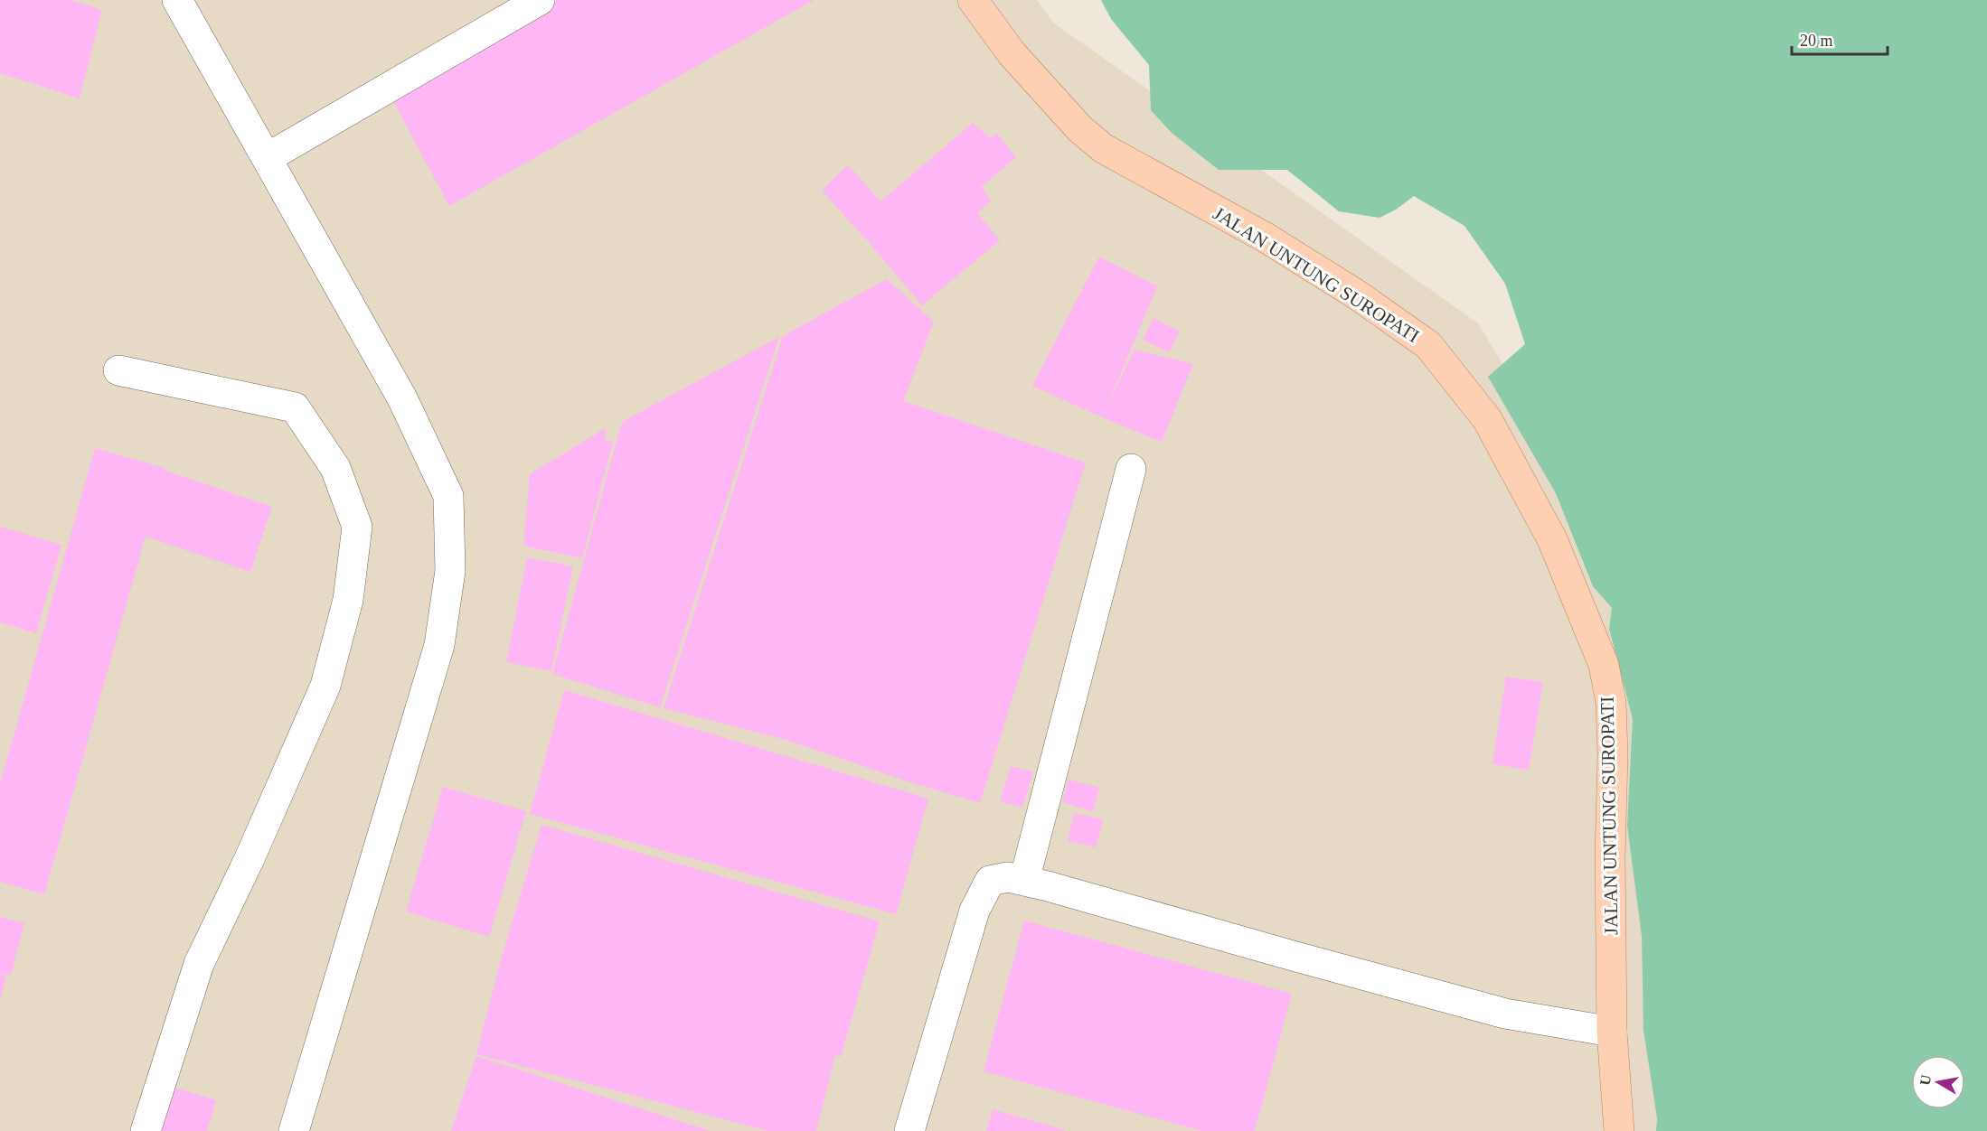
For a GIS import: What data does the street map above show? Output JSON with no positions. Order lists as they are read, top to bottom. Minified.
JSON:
{"streets":{"main road":["JALAN UNTUNG SUROPATI"]},"scale_bar":"20 m","north":"left"}
